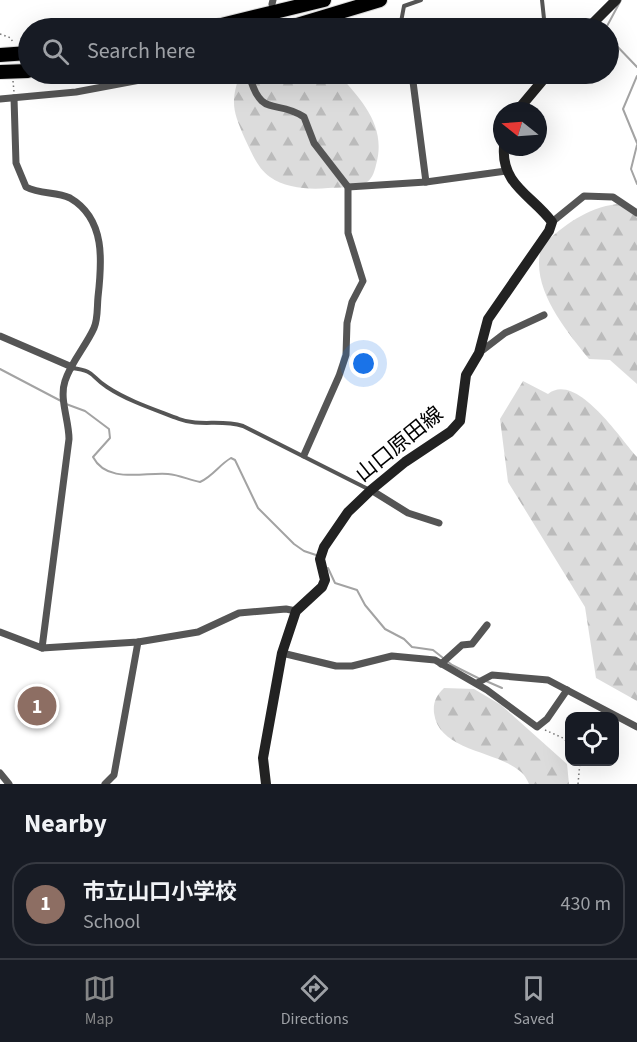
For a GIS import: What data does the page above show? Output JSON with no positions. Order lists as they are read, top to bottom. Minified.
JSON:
{"streets":{"main road":["山口原田線"]},"north":"left","page":{"search":"Search here","pins":"1","heading":"Nearby","list":[{"mark":"1","name":"市立山口小学校","note":"School","value":"430 m"}],"nav":["Map","Directions","Saved"]}}
